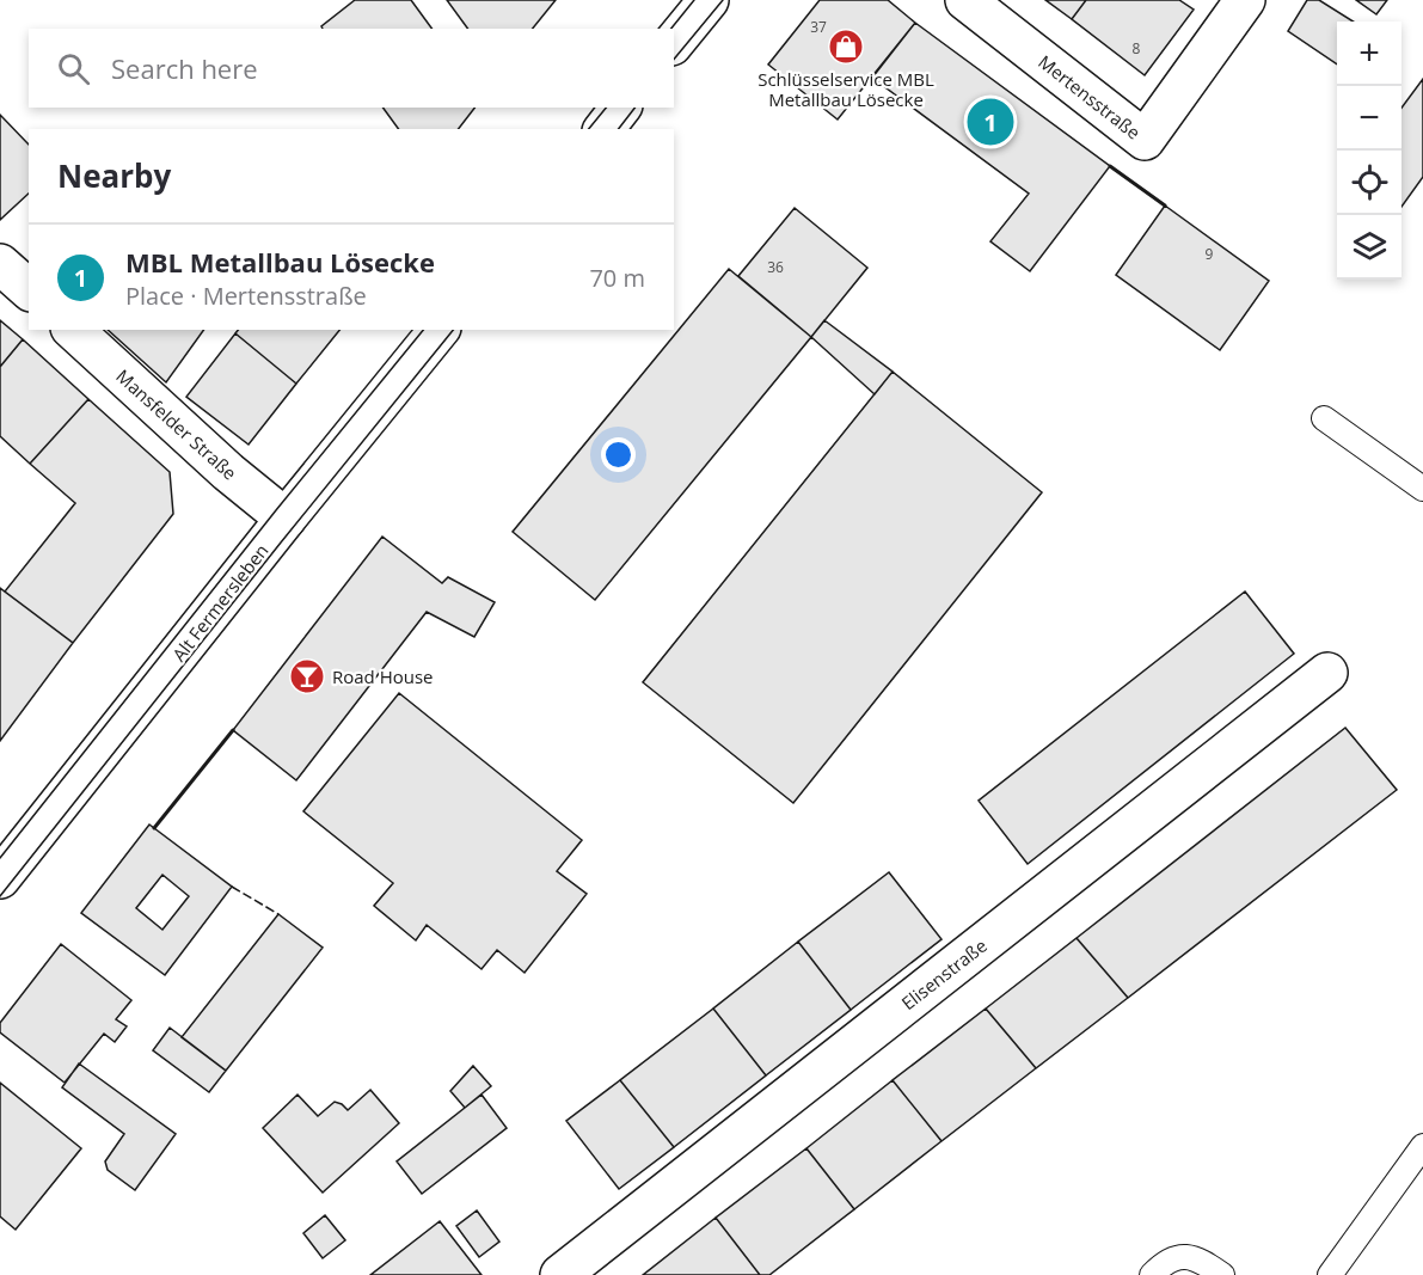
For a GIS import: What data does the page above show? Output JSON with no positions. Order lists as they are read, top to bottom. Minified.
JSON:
{"streets":{"street":["Mertensstraße","Mansfelder Straße","Alt Fermersleben","Elisenstraße"]},"crossings":[["Mansfelder Straße","Alt Fermersleben"]],"places":{"shop":["Schlüsselservice MBL Metallbau Lösecke"],"bar":["Road House"]},"house_numbers":["37","8","9","36"],"page":{"map_buttons":["+","−"],"search":"Search here","pins":"1","heading":"Nearby","list":[{"mark":"1","name":"MBL Metallbau Lösecke","note":"Place · Mertensstraße","value":"70 m"}]}}
